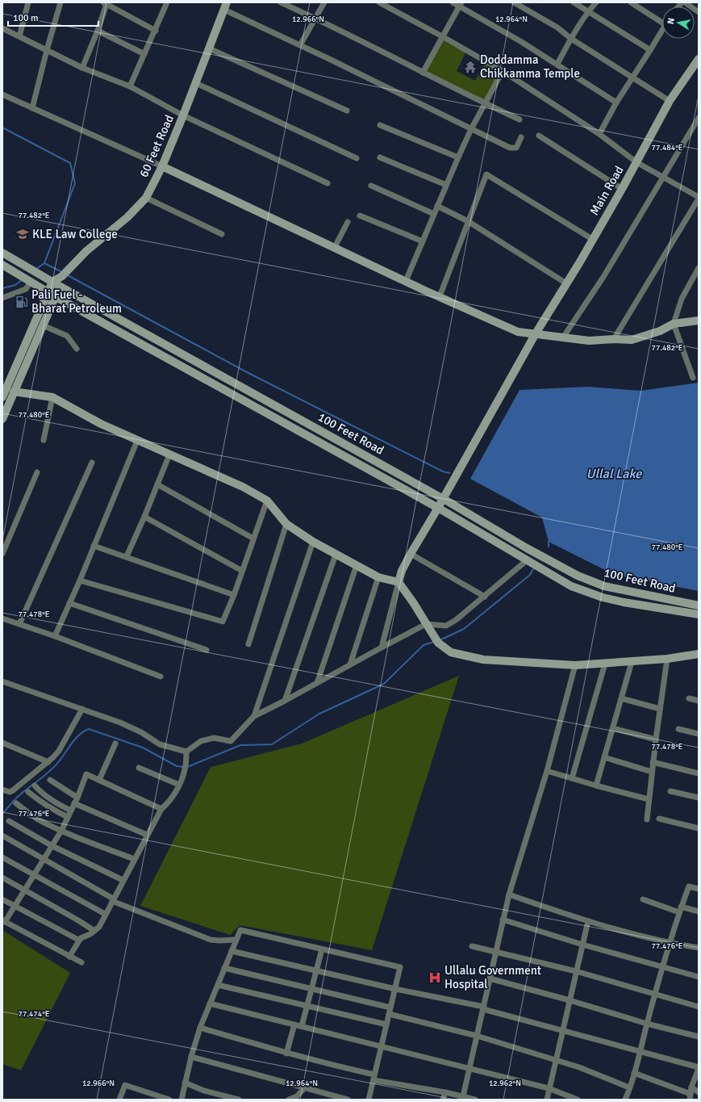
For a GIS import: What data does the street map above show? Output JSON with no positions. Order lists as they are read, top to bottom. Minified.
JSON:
{"streets":{"street":["60 Feet Road","Main Road","100 Feet Road"]},"crossings":[["60 Feet Road","100 Feet Road"],["Main Road","100 Feet Road"]],"water":["Ullal Lake"],"places":{"temple":["Doddamma Chikkamma Temple"],"school or university":["KLE Law College"],"fuel station":["Pali Fuel - Bharat Petroleum"],"hospital":["Ullalu Government Hospital"]},"scale_bar":"100 m","north":"left","coordinates":["12.966°N","12.964°N","77.484°E","77.482°E","77.480°E","77.478°E","77.476°E","77.474°E","12.962°N"]}
